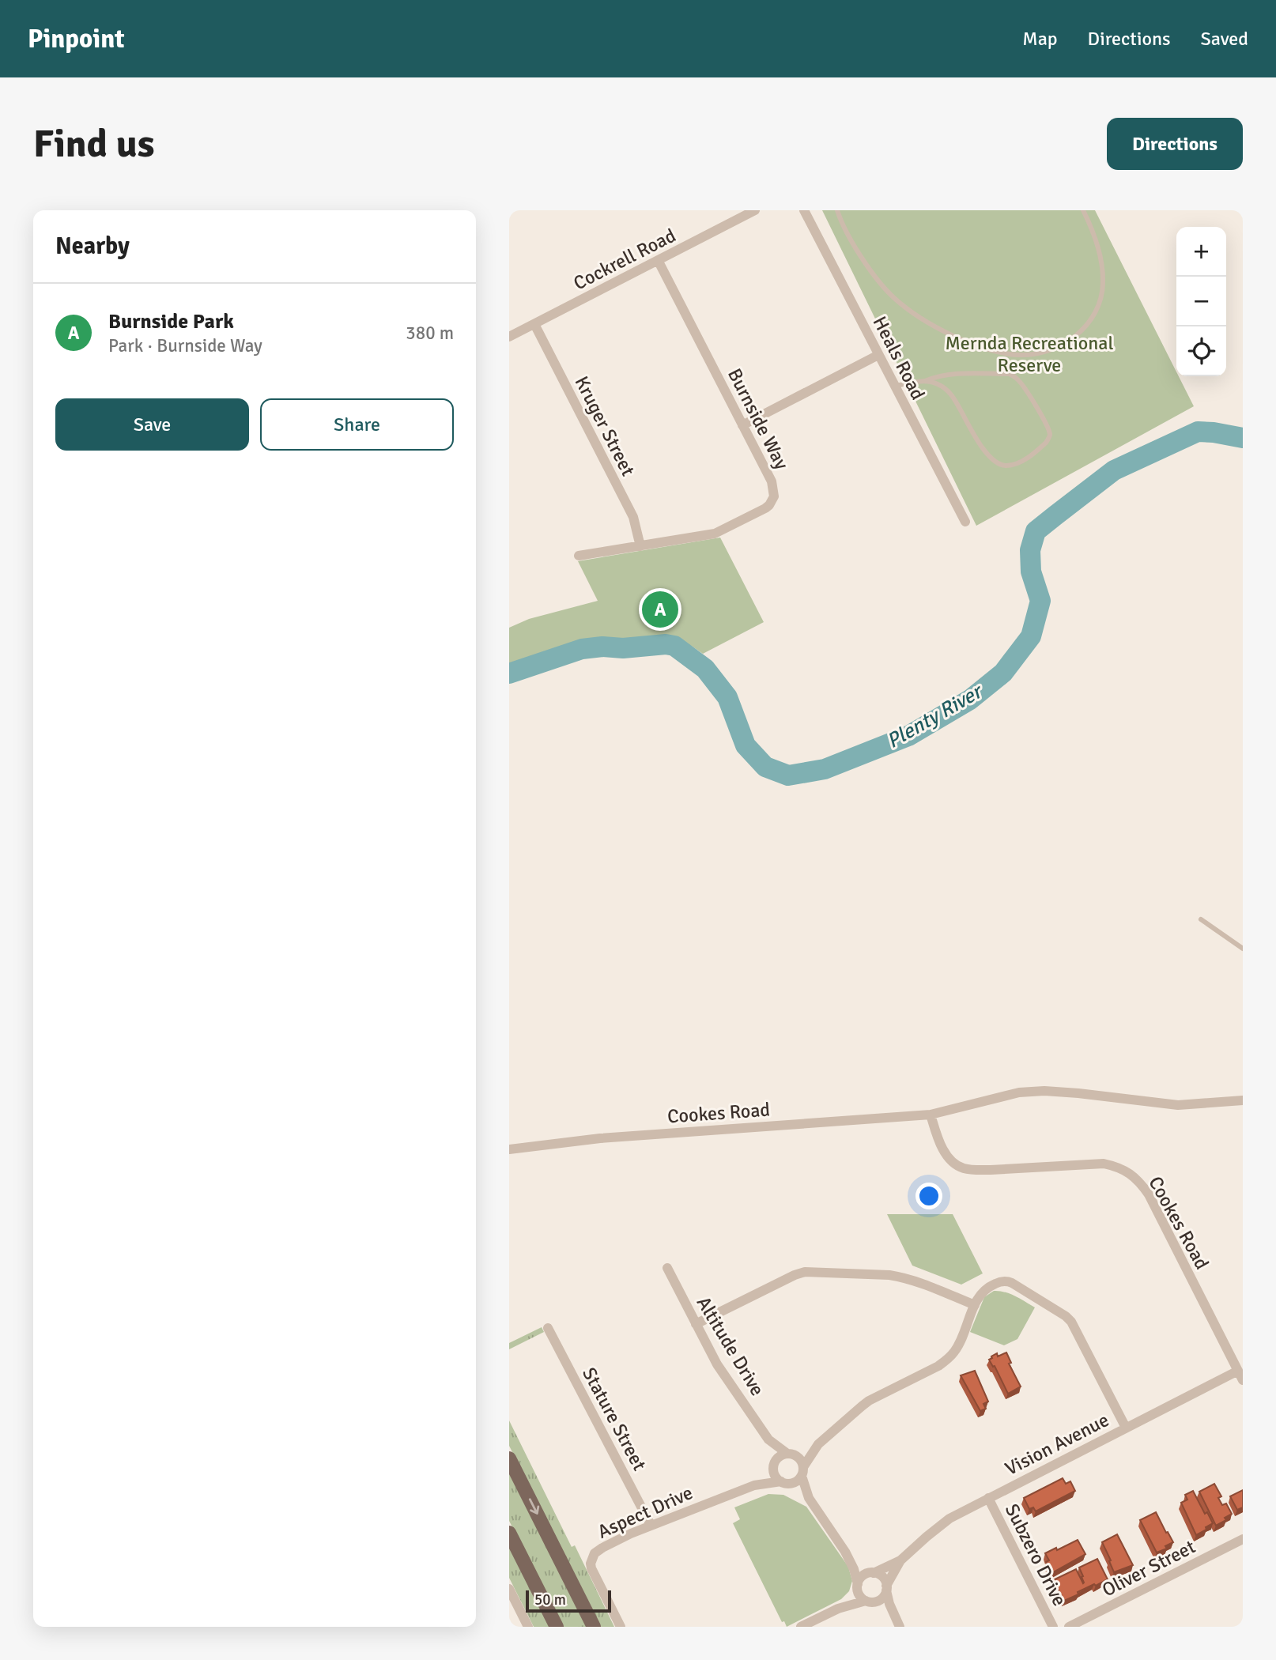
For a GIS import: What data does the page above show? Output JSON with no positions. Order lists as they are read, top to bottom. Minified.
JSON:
{"streets":{"street":["Cockrell Road","Heals Road","Burnside Way","Kruger Street","Cookes Road","Altitude Drive","Stature Street","Vision Avenue","Aspect Drive","Subzero Drive","Oliver Street"]},"crossings":[["Cockrell Road","Burnside Way"],["Cockrell Road","Kruger Street"],["Burnside Way","Kruger Street"],["Cookes Road","Vision Avenue"],["Altitude Drive","Aspect Drive"],["Stature Street","Aspect Drive"],["Vision Avenue","Subzero Drive"]],"water":["Plenty River"],"parks":["Mernda Recreational Reserve"],"scale_bar":"50 m","page":{"header":"Pinpoint","nav":["Map","Directions","Saved"],"buttons":["Directions",["Save","Share"]],"title":"Find us","heading":"Nearby","map_buttons":["+","−"],"list":[{"mark":"A","name":"Burnside Park","note":"Park · Burnside Way","value":"380 m"}],"pins":"A","scale":"50 m"}}
